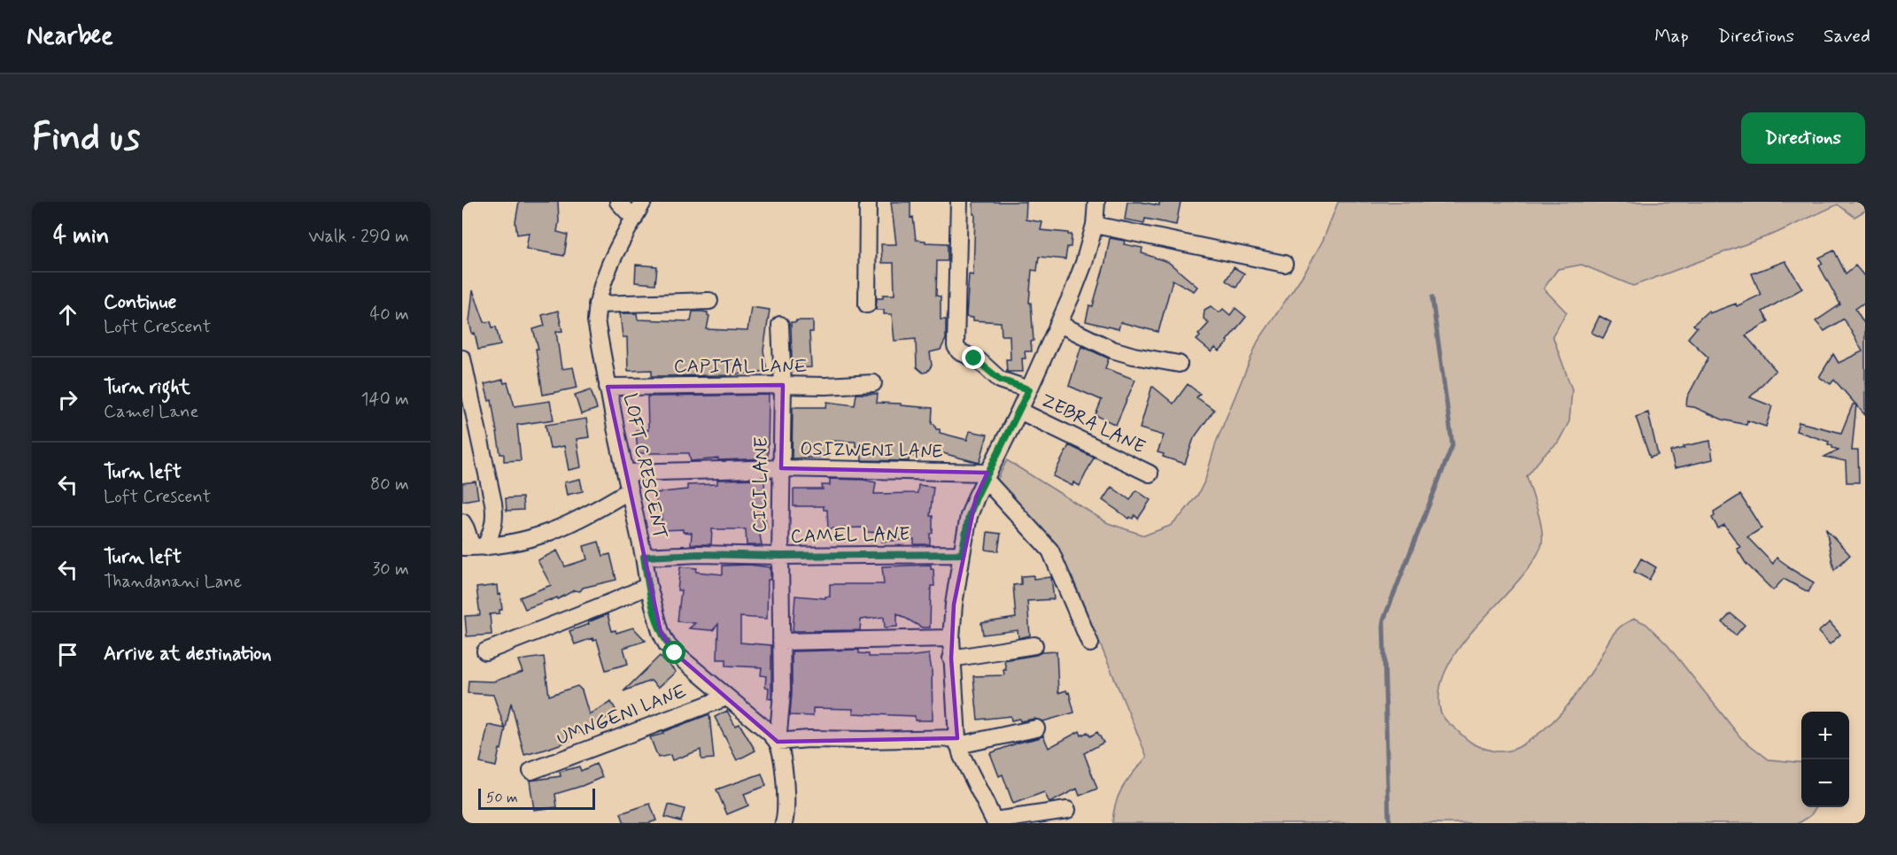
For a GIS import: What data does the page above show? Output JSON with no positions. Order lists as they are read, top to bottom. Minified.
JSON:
{"streets":{"street":["CAPITAL LANE","ZEBRA LANE","OSIZWENI LANE","LOFT CRESCENT","CICI LANE","CAMEL LANE","UMNGENI LANE"]},"crossings":[["CAPITAL LANE","LOFT CRESCENT"],["CAPITAL LANE","CICI LANE"],["OSIZWENI LANE","LOFT CRESCENT"],["OSIZWENI LANE","CICI LANE"],["LOFT CRESCENT","CICI LANE"],["LOFT CRESCENT","CAMEL LANE"],["LOFT CRESCENT","UMNGENI LANE"],["CICI LANE","CAMEL LANE"]],"scale_bar":"50 m","page":{"header":"Nearbee","nav":["Map","Directions","Saved"],"buttons":"Directions","title":"Find us","heading":["4 min","Walk · 290 m"],"list":[["Continue","Loft Crescent","40 m"],["Turn right","Camel Lane","140 m"],["Turn left","Loft Crescent","80 m"],["Turn left","Thandanani Lane","30 m"],"Arrive at destination"],"map_buttons":["+","−"],"scale":"50 m"}}
